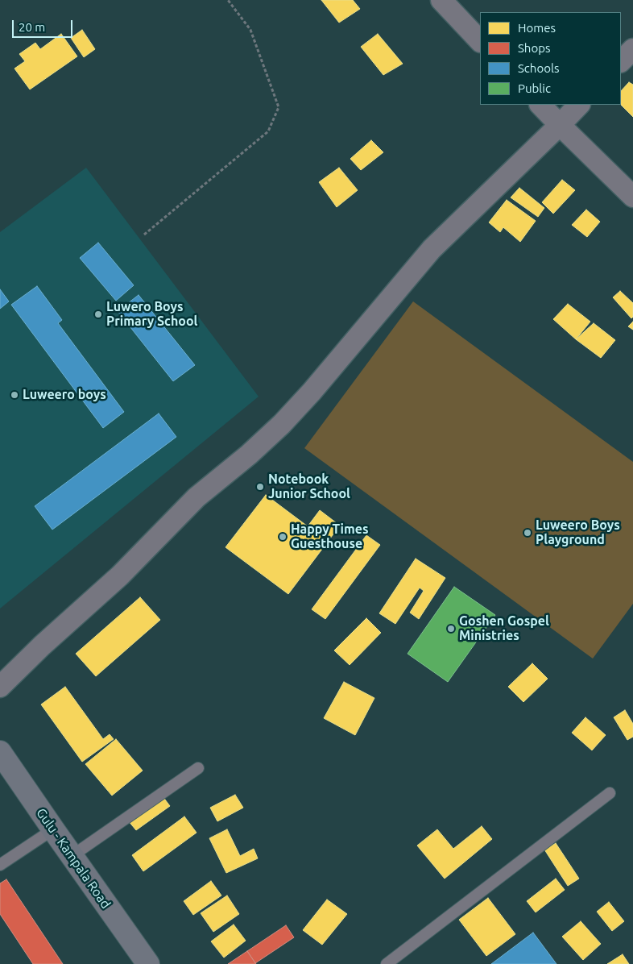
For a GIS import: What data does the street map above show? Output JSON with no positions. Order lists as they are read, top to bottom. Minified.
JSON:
{"streets":{"main road":["Gulu - Kampala Road"]},"places":["Luwero Boys Primary School","Luweero boys","Notebook Junior School","Luweero Boys Playground","Happy Times Guesthouse","Goshen Gospel Ministries"],"legend":["Homes","Shops","Schools","Public"],"scale_bar":"20 m"}
